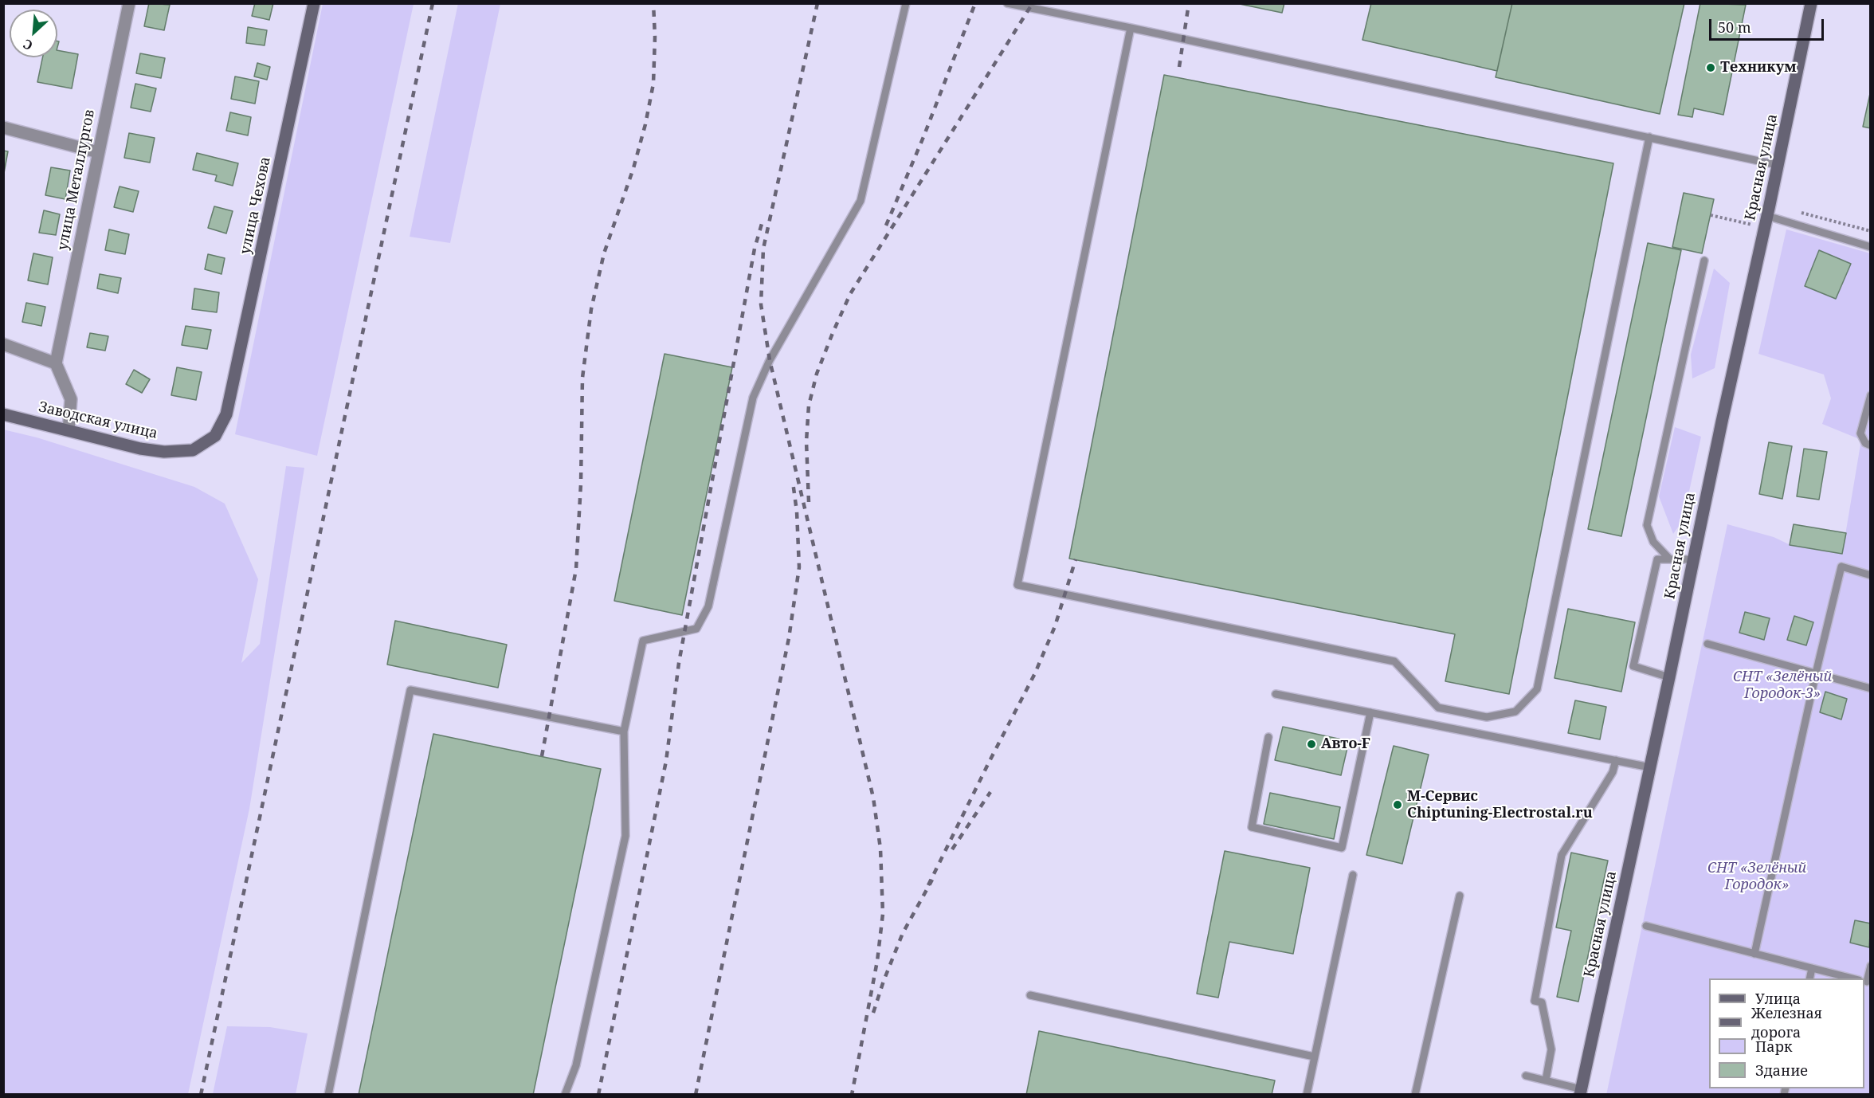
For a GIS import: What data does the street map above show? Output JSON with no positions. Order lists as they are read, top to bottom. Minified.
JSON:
{"streets":{"main road":["Красная улица","улица Чехова","Заводская улица"],"street":["улица Металлургов"]},"crossings":[["улица Чехова","Заводская улица"]],"parks":["СНТ «Зелёный Городок-3»","СНТ «Зелёный Городок»"],"places":["Техникум","Авто-F","M-Сервис Chiptuning-Electrostal.ru"],"legend":["Улица","Железная дорога","Парк","Здание"],"scale_bar":"50 m","north":"bottom left"}
